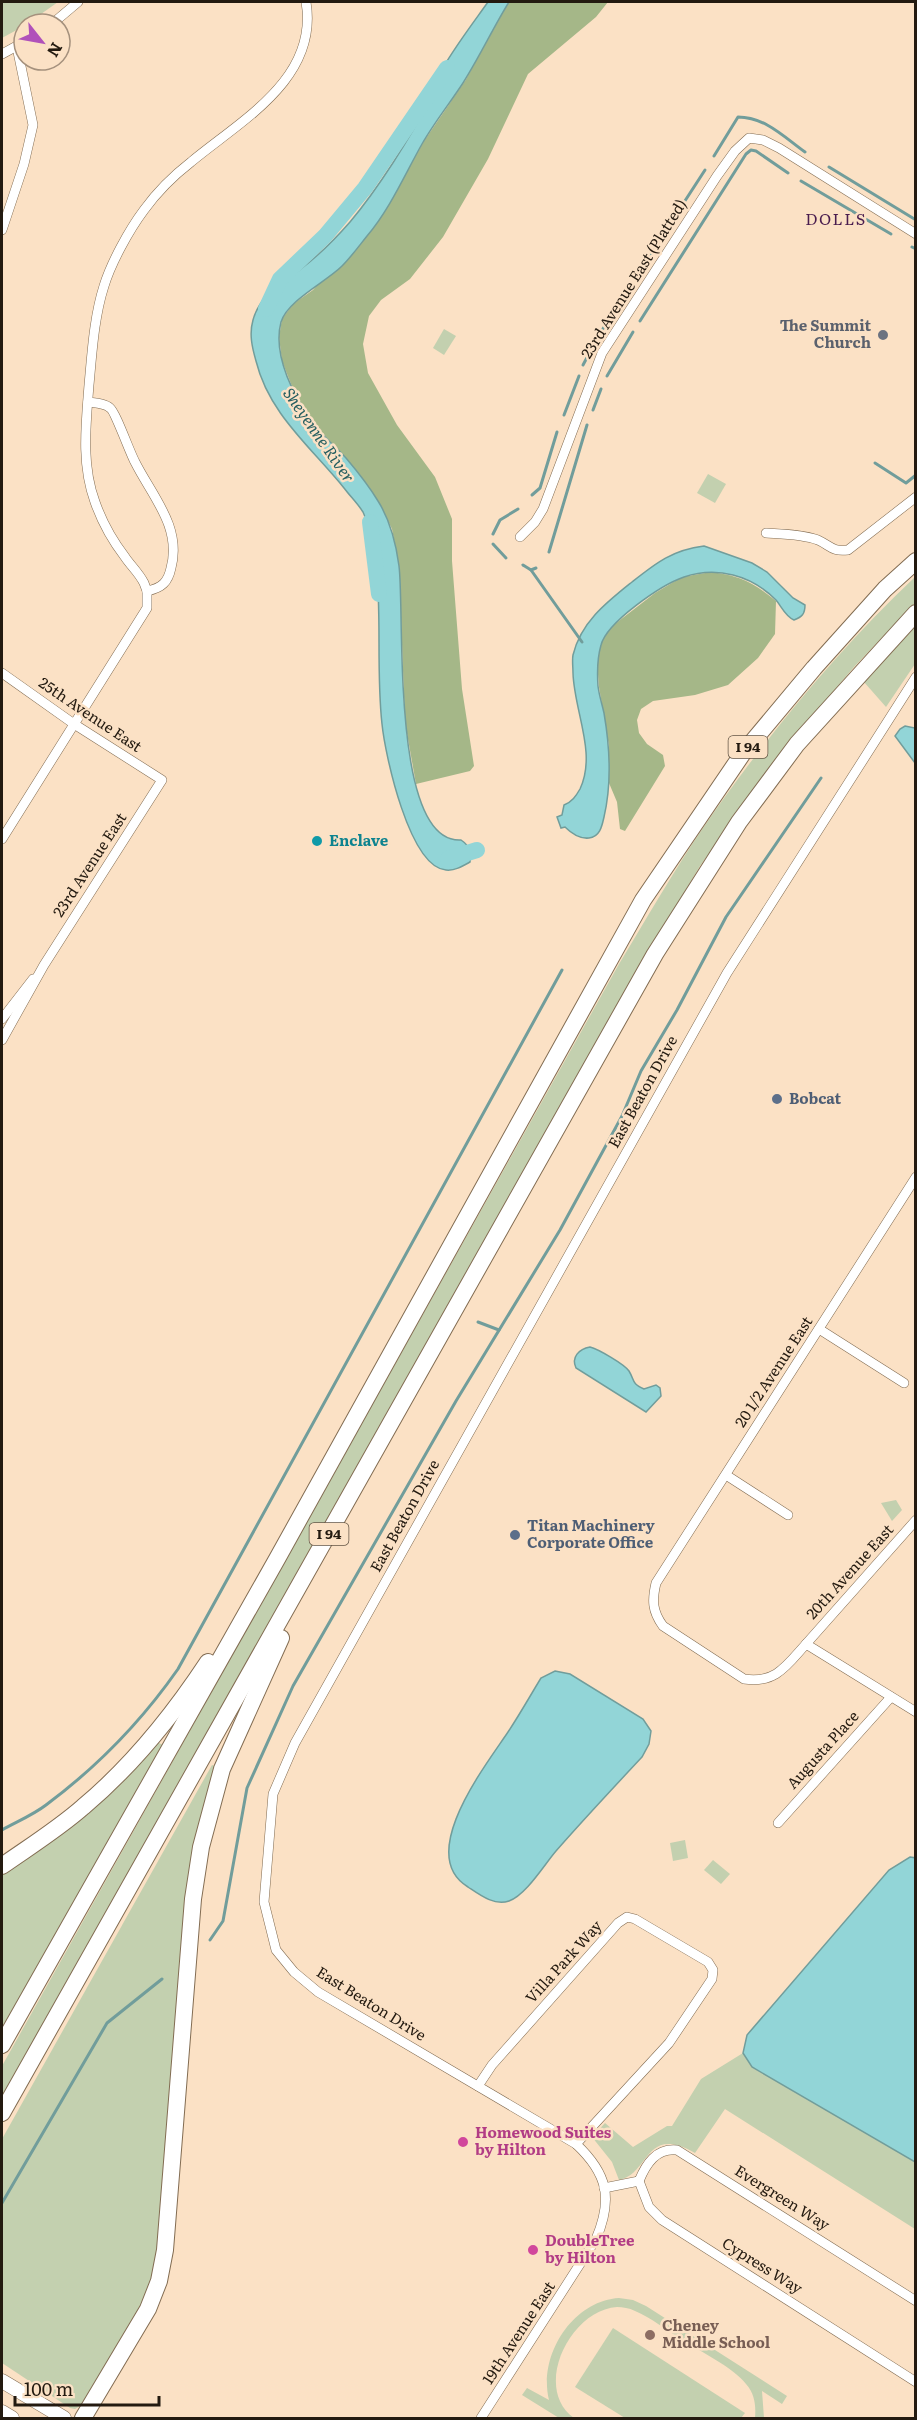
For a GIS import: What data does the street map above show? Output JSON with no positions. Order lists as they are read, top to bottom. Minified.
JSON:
{"streets":{"highway":["I 94"],"street":["23rd Avenue East (Platted)","25th Avenue East","23rd Avenue East","East Beaton Drive","20 1/2 Avenue East","20th Avenue East","Augusta Place","Villa Park Way","Evergreen Way","Cypress Way","19th Avenue East"]},"crossings":[["25th Avenue East","23rd Avenue East"],["East Beaton Drive","Villa Park Way"],["East Beaton Drive","19th Avenue East"],["20 1/2 Avenue East","20th Avenue East"],["Evergreen Way","Cypress Way"]],"districts":["DOLLS"],"water":["Sheyenne River"],"places":["The Summit Church","Enclave","Bobcat","Titan Machinery Corporate Office","Homewood Suites by Hilton","DoubleTree by Hilton","Cheney Middle School"],"scale_bar":"100 m","north":"bottom right"}
